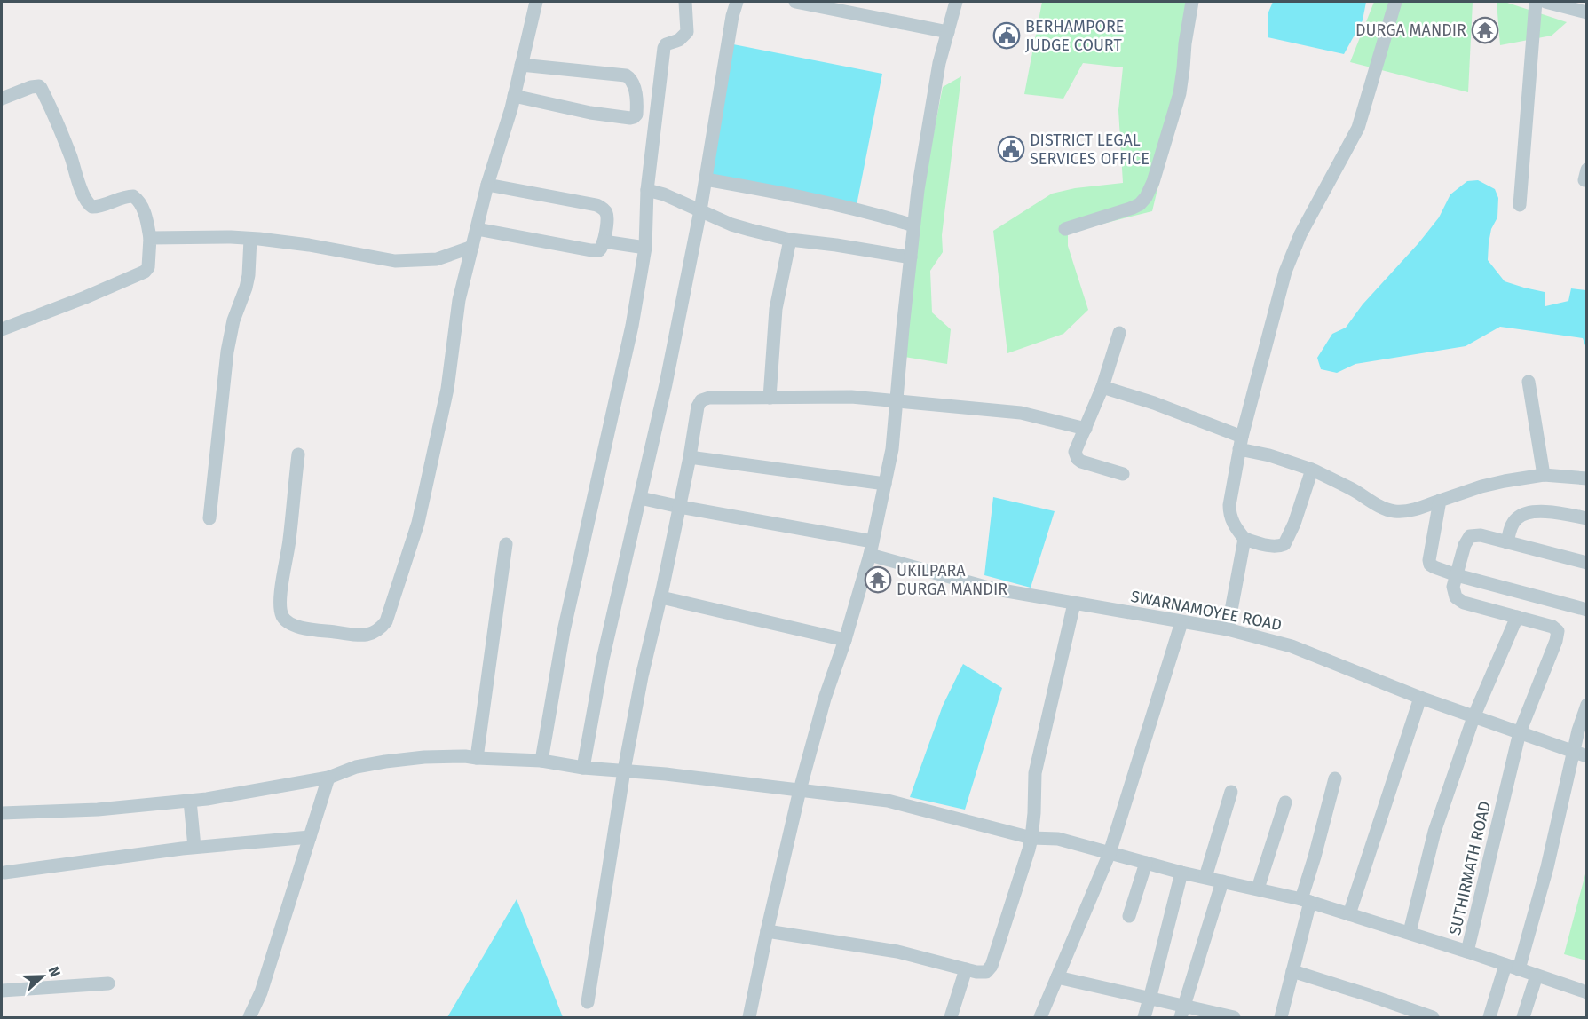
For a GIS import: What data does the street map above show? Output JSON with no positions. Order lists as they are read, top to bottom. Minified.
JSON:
{"streets":{"street":["SWARNAMOYEE ROAD","SUTHIRMATH ROAD"]},"crossings":[["SWARNAMOYEE ROAD","SUTHIRMATH ROAD"]],"places":{"temple":["DURGA MANDIR","UKILPARA DURGA MANDIR"],"public building":["BERHAMPORE JUDGE COURT","DISTRICT LEGAL SERVICES OFFICE"]},"north":"right"}
